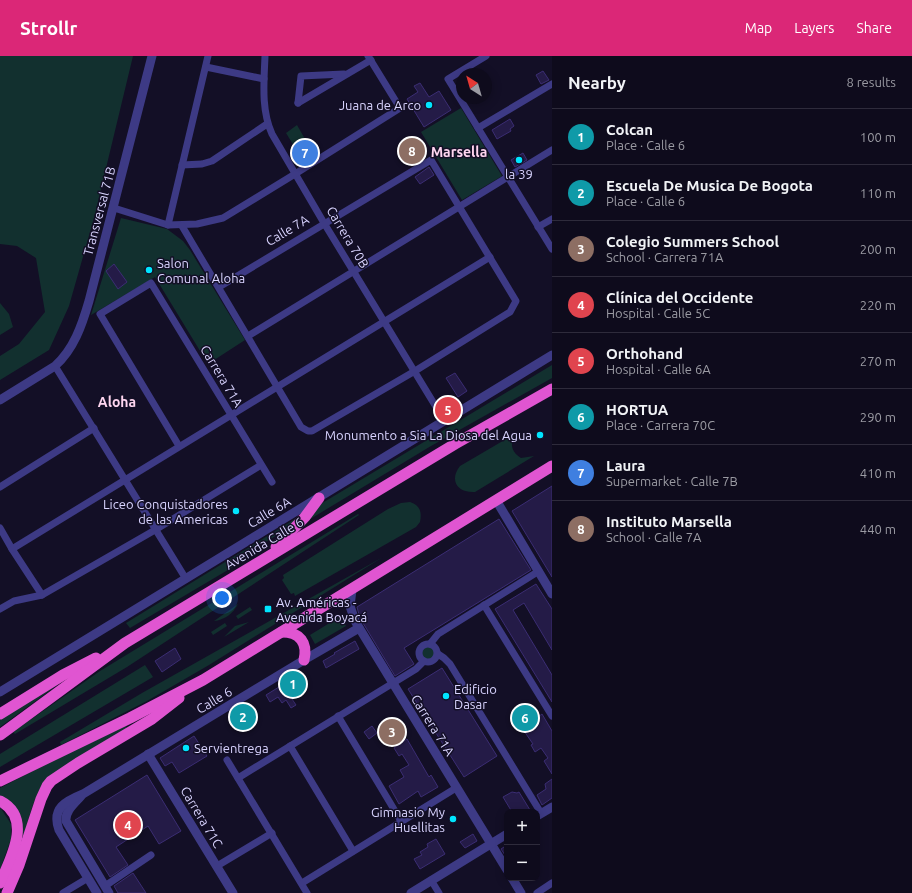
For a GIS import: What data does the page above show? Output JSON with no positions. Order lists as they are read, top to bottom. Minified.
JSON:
{"streets":{"highway":["Avenida Calle 6"],"street":["Transversal 71B","Calle 7A","Carrera 70B","Carrera 71A","Calle 6A","Calle 6","Carrera 71C"]},"crossings":[["Calle 7A","Carrera 70B"],["Carrera 70B","Calle 6A"],["Carrera 71A","Calle 6"],["Calle 6","Carrera 71C"]],"districts":["Marsella","Aloha"],"places":{"other":["Juana de Arco","la 39","Salon Comunal Aloha","Monumento a Sia La Diosa del Agua","Liceo Conquistadores de las Americas","Edificio Dasar","Servientrega","Gimnasio My Huellitas"],"transit":["Av. Américas - Avenida Boyacá"]},"north":"top left","page":{"header":"Strollr","nav":["Map","Layers","Share"],"heading":["Nearby","8 results"],"list":[{"mark":"1","name":"Colcan","note":"Place · Calle 6","value":"100 m"},{"mark":"2","name":"Escuela De Musica De Bogota","note":"Place · Calle 6","value":"110 m"},{"mark":"3","name":"Colegio Summers School","note":"School · Carrera 71A","value":"200 m"},{"mark":"4","name":"Clínica del Occidente","note":"Hospital · Calle 5C","value":"220 m"},{"mark":"5","name":"Orthohand","note":"Hospital · Calle 6A","value":"270 m"},{"mark":"6","name":"HORTUA","note":"Place · Carrera 70C","value":"290 m"},{"mark":"7","name":"Laura","note":"Supermarket · Calle 7B","value":"410 m"},{"mark":"8","name":"Instituto Marsella","note":"School · Calle 7A","value":"440 m"}],"pins":["8","7","5","1","2","6","3","4"],"map_buttons":["+","−"]}}
